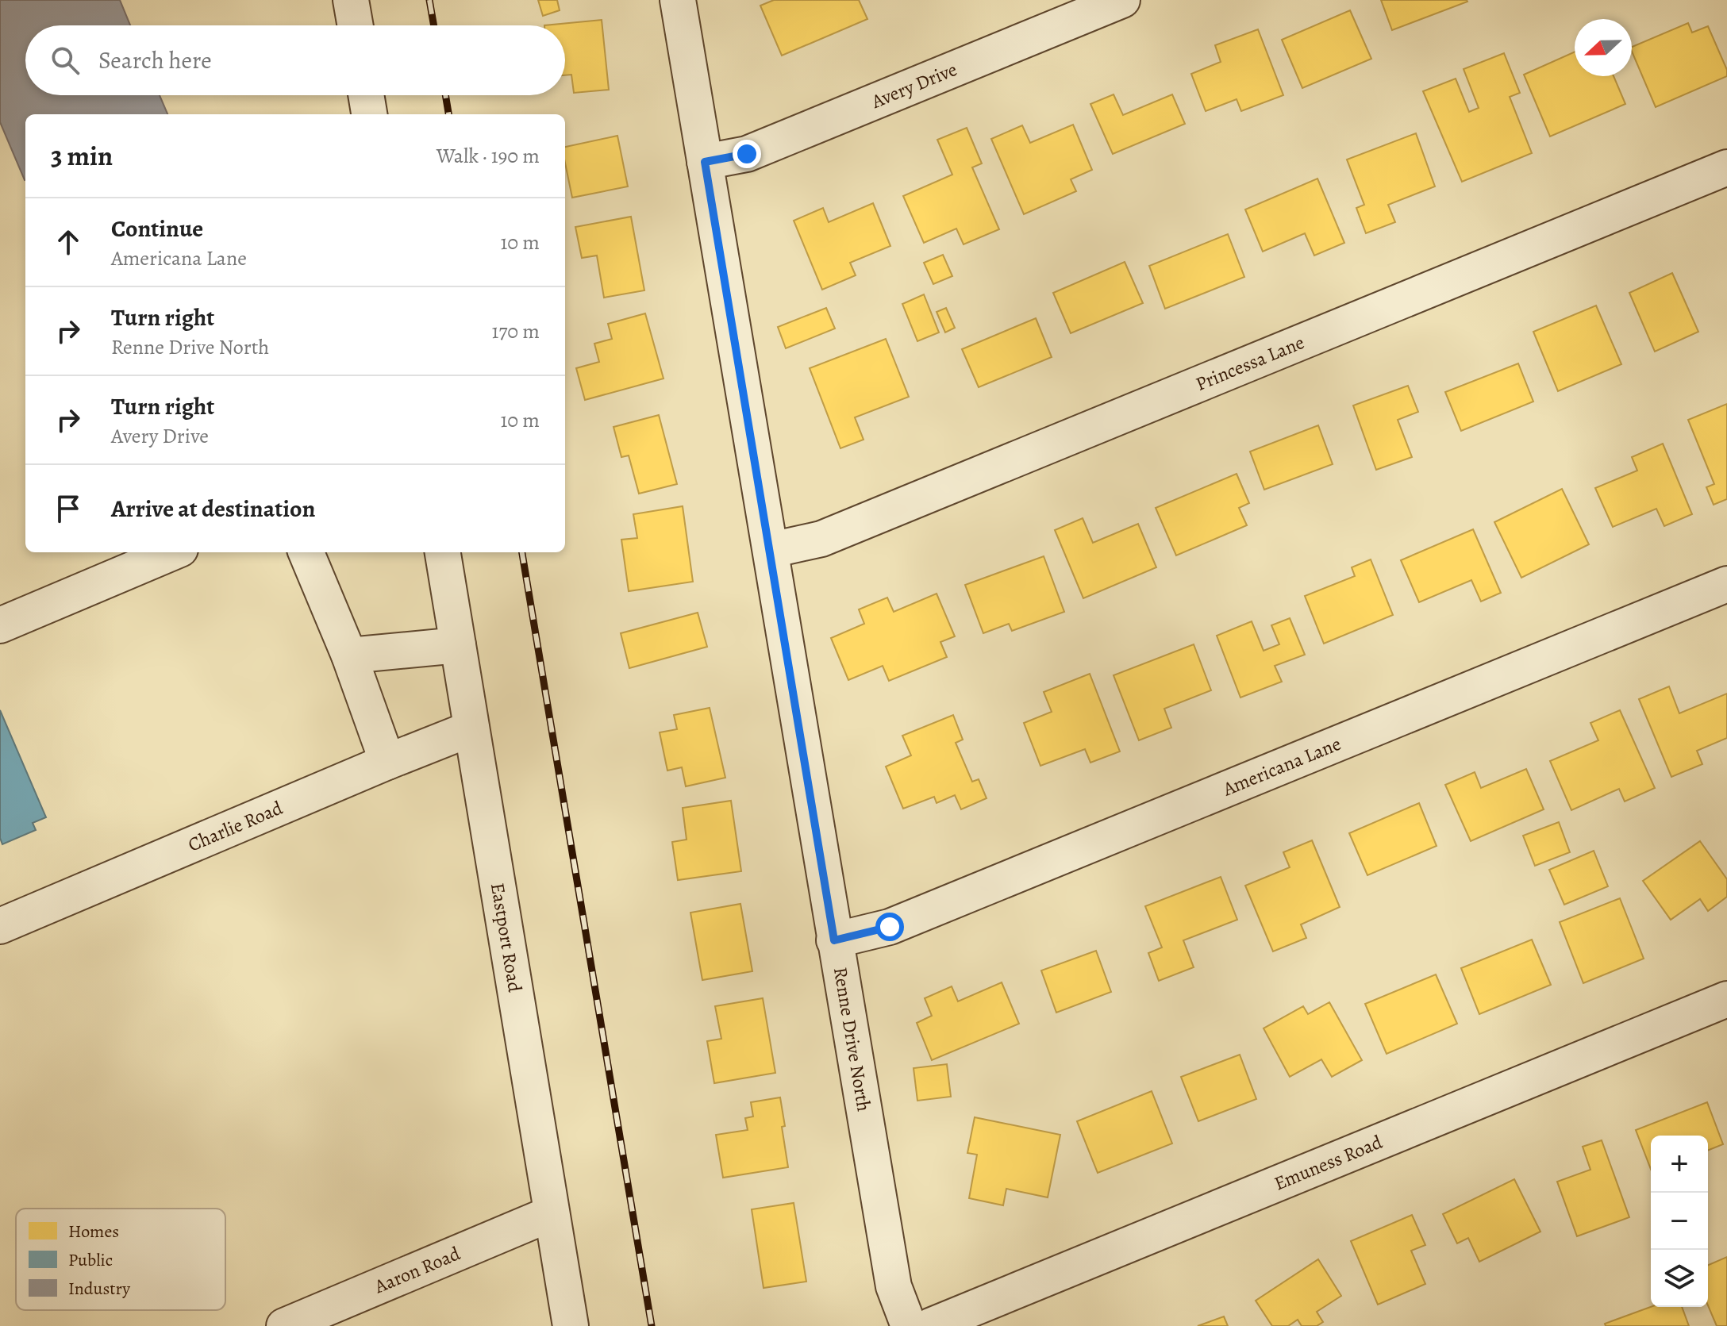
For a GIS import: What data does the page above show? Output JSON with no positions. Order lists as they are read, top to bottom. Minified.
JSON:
{"streets":{"street":["Avery Drive","Princessa Lane","Americana Lane","Charlie Road","Eastport Road","Renne Drive North","Emuness Road","Aaron Road"]},"crossings":[["Avery Drive","Renne Drive North"],["Princessa Lane","Renne Drive North"],["Americana Lane","Renne Drive North"],["Charlie Road","Eastport Road"],["Eastport Road","Aaron Road"]],"legend":["Homes","Public","Industry"],"north":"left","page":{"search":"Search here","heading":["3 min","Walk · 190 m"],"list":[["Continue","Americana Lane","10 m"],["Turn right","Renne Drive North","170 m"],["Turn right","Avery Drive","10 m"],"Arrive at destination"],"map_buttons":["+","−"]}}
